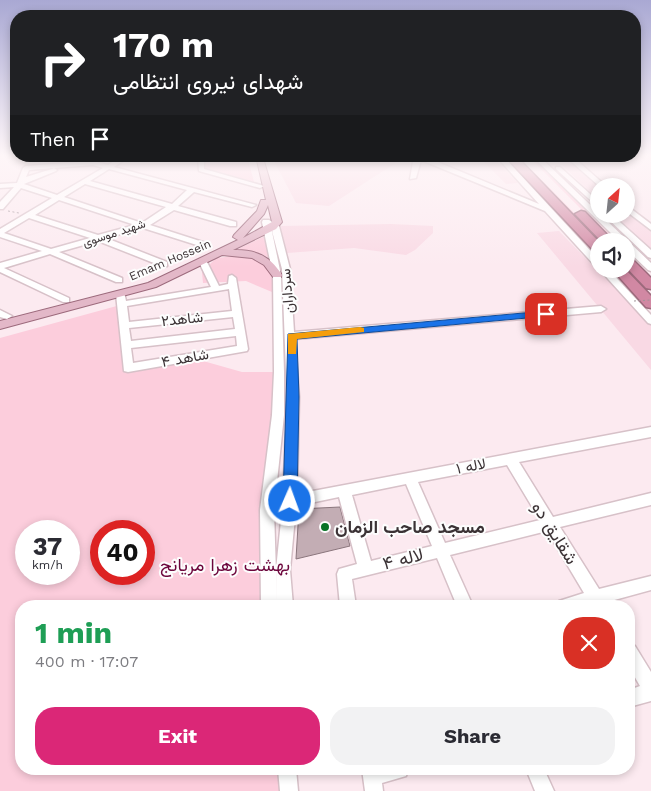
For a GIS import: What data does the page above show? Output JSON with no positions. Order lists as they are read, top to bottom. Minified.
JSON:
{"streets":{"main road":["Emam Hossein"],"street":["شهید موسوی","سرداران","شاهد۲","شاهد ۴","لاله ۱","شقایق دو","لاله ۴"]},"crossings":[["Emam Hossein","سرداران"],["سرداران","لاله ۱"],["لاله ۱","شقایق دو"],["شقایق دو","لاله ۴"]],"parks":["بهشت زهرا مریانج"],"places":["مسجد صاحب الزمان"],"north":"top right","page":{"turn":["170 m","شهدای نیروی انتظامی"],"then":"Then","speed":"37 km/h","limit":"40","heading":["1 min","400 m · 17:07"],"buttons":["Exit","Share"]}}
